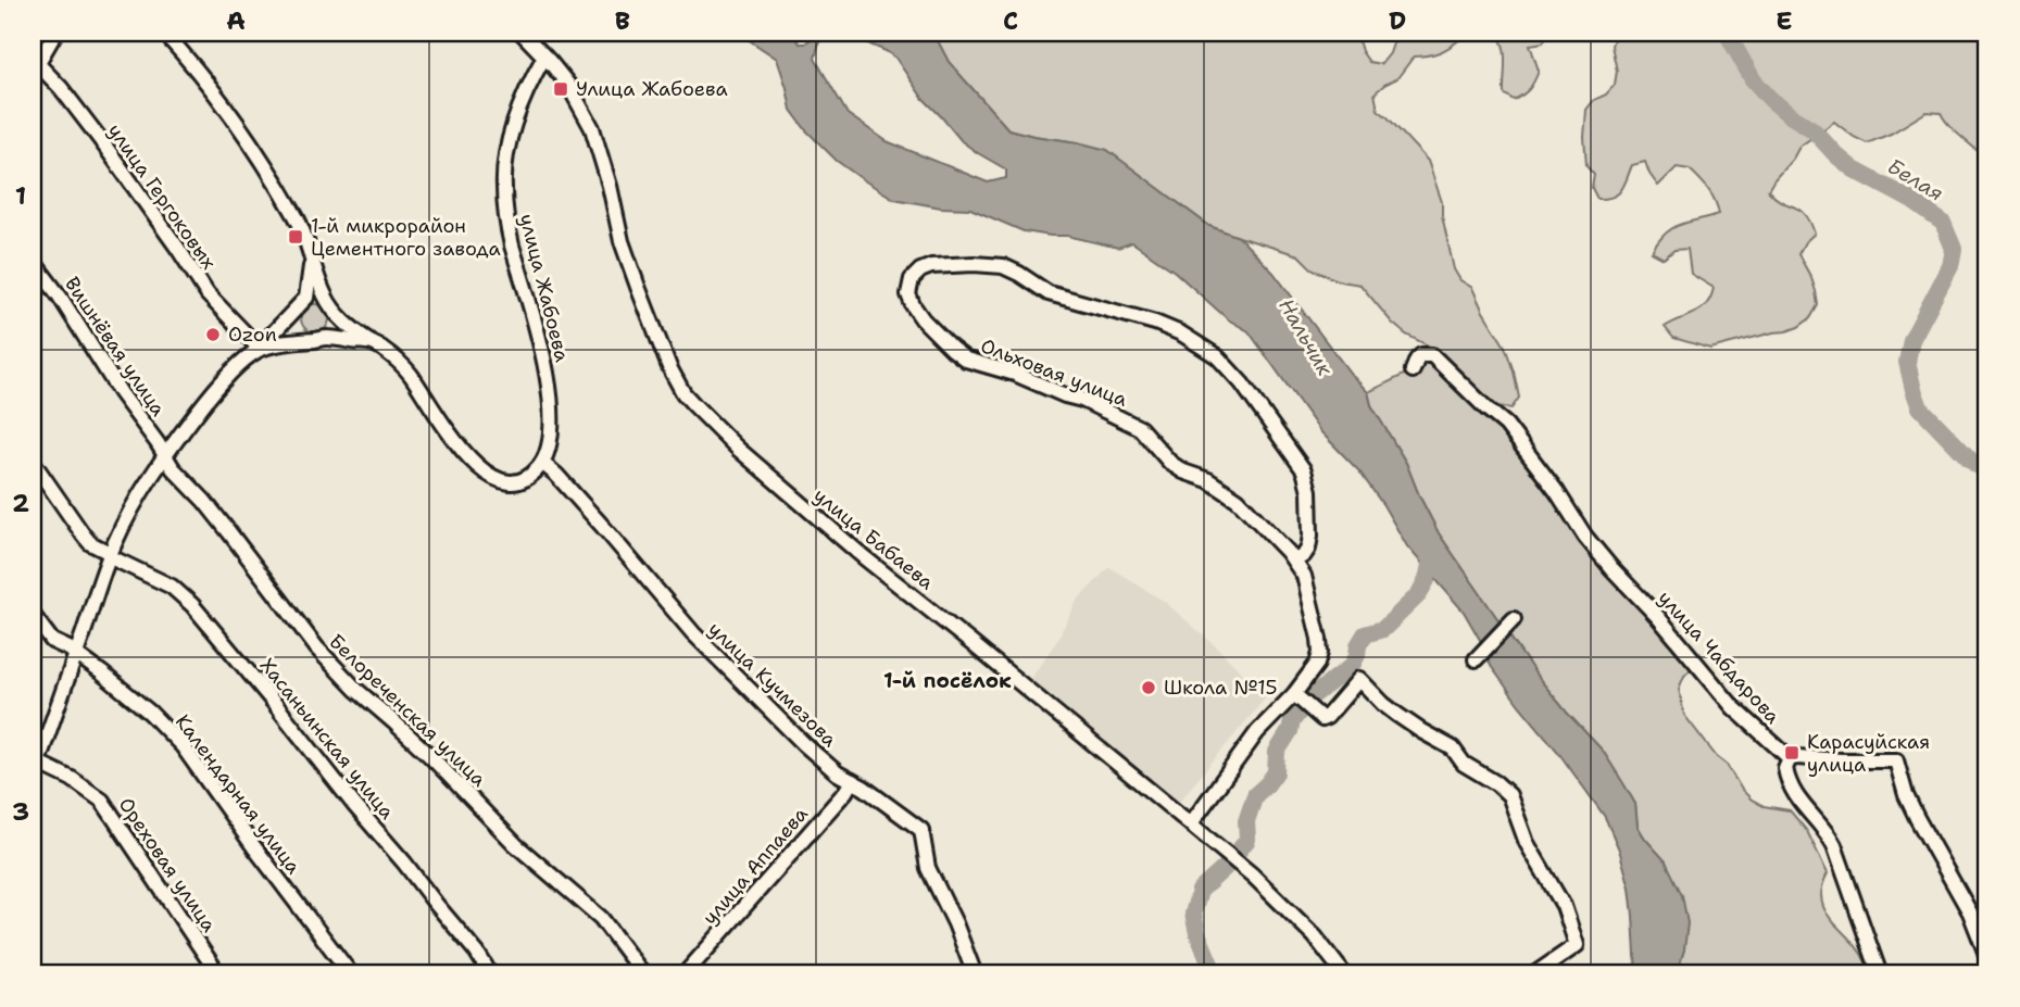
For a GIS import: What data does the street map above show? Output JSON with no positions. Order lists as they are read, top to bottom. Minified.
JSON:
{"streets":{"street":["улица Гергоковых","улица Жабоева","Вишнёвая улица","Ольховая улица","улица Бабаева","улица Чабдарова","улица Кучмезова","Белореченская улица","Хасаньинская улица","Календарная улица","Ореховая улица","улица Аппаева"]},"crossings":[["улица Жабоева","улица Бабаева"],["улица Жабоева","улица Кучмезова"],["Вишнёвая улица","Белореченская улица"],["Ольховая улица","улица Бабаева"],["улица Кучмезова","улица Аппаева"]],"districts":["1-й посёлок"],"water":["Белая","Нальчик"],"places":{"transit":["Улица Жабоева","1-й микрорайон Цементного завода","Карасуйская улица"],"other":["Ozon","Школа №15"]},"grid":{"columns":["A","B","C","D","E"],"rows":["1","2","3"]}}
